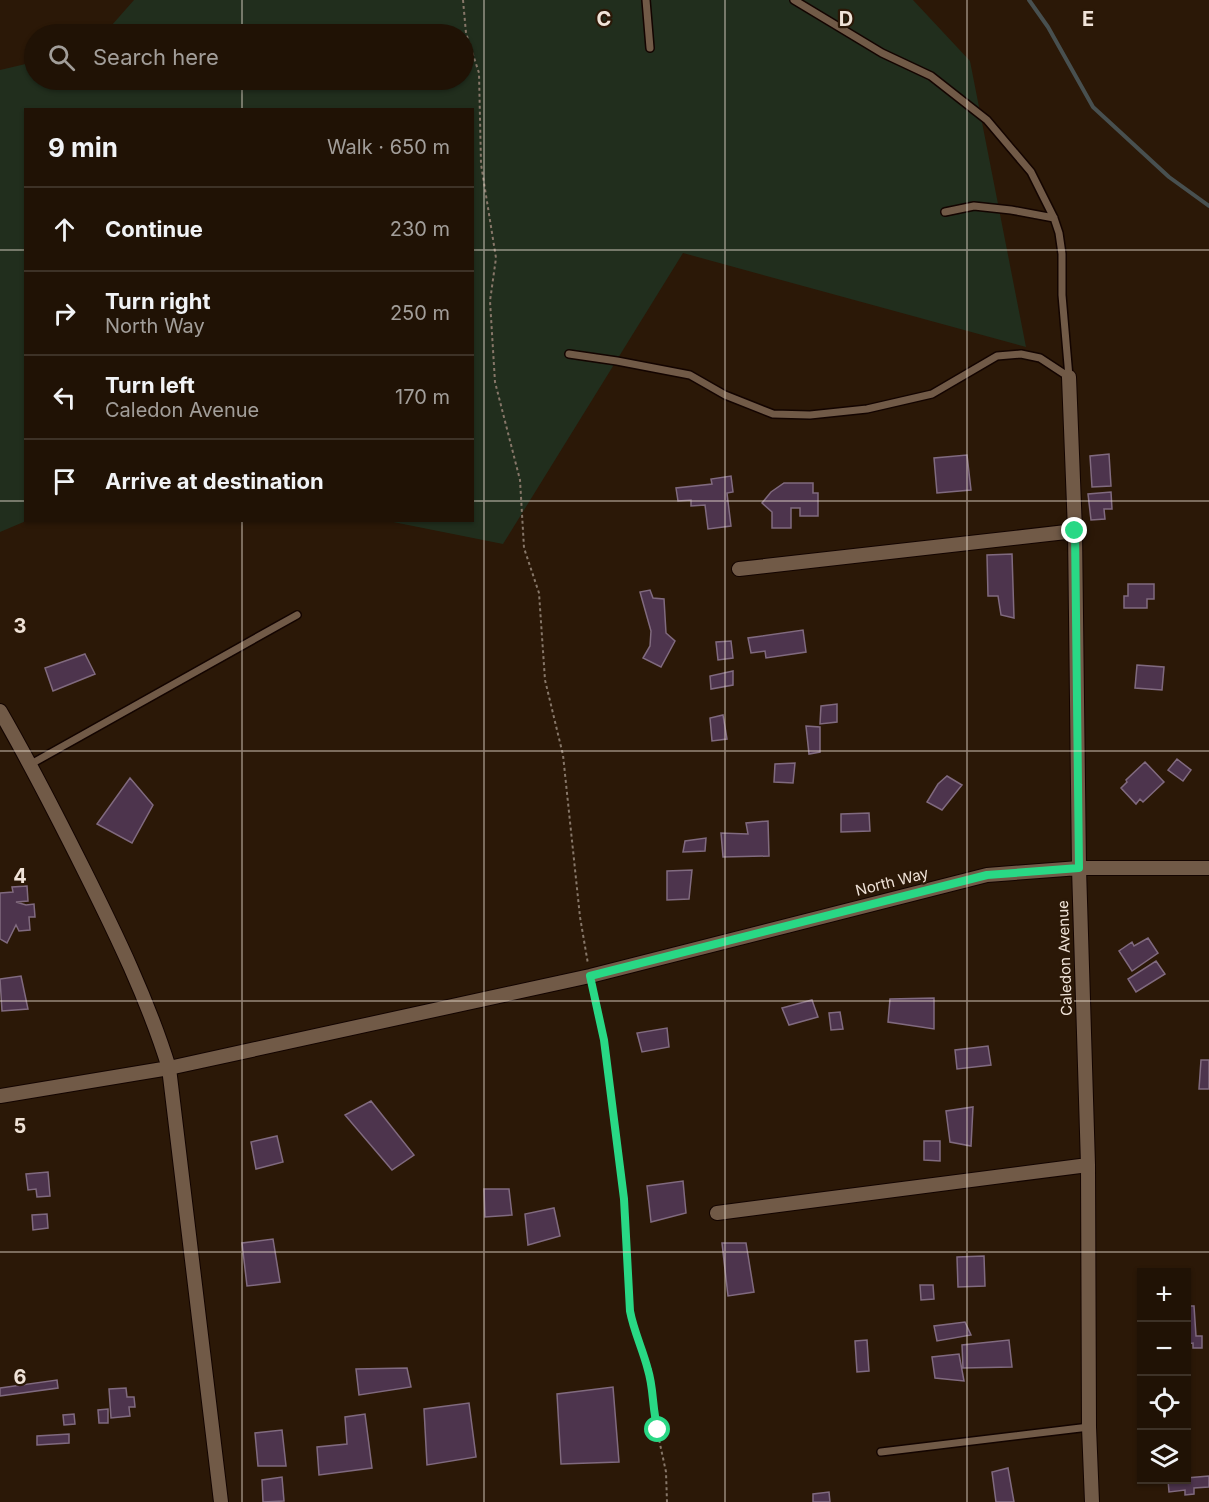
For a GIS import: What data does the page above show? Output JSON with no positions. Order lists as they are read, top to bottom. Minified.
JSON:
{"streets":{"street":["North Way","Caledon Avenue"]},"crossings":[["North Way","Caledon Avenue"]],"page":{"search":"Search here","heading":["9 min","Walk · 650 m"],"list":[["Continue","230 m"],["Turn right","North Way","250 m"],["Turn left","Caledon Avenue","170 m"],"Arrive at destination"],"map_buttons":["+","−"]},"grid":{"columns":["C","D","E"],"rows":["3","4","5","6"]}}
